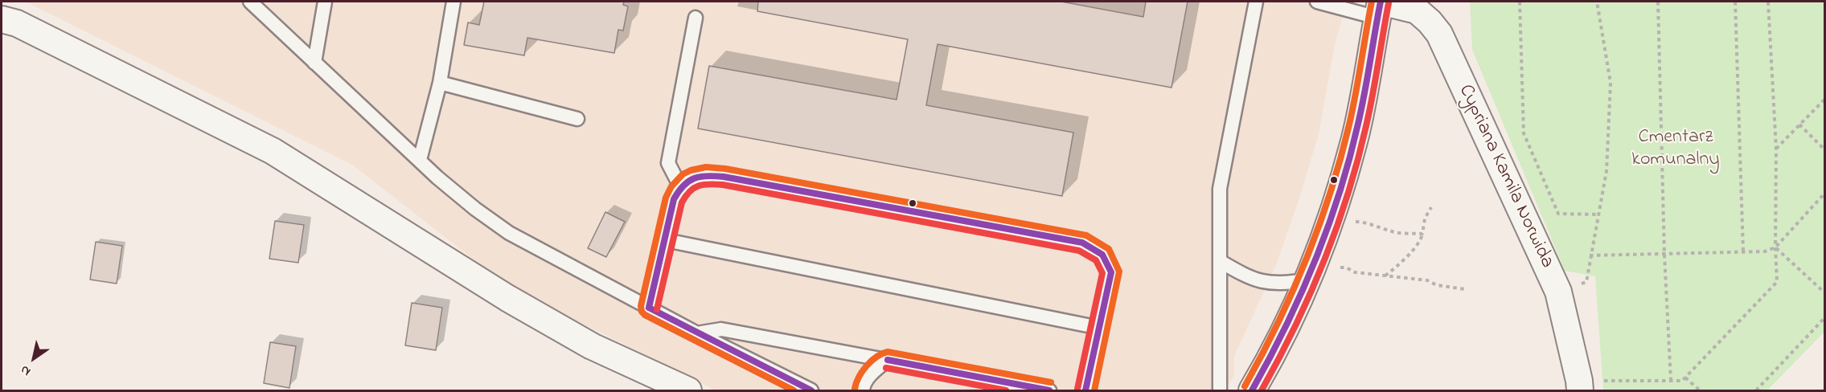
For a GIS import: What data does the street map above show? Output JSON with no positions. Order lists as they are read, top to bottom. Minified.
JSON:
{"streets":{"street":["Cypriana Kamila Norwida"]},"parks":["Cmentarz komunalny"],"north":"bottom left"}
